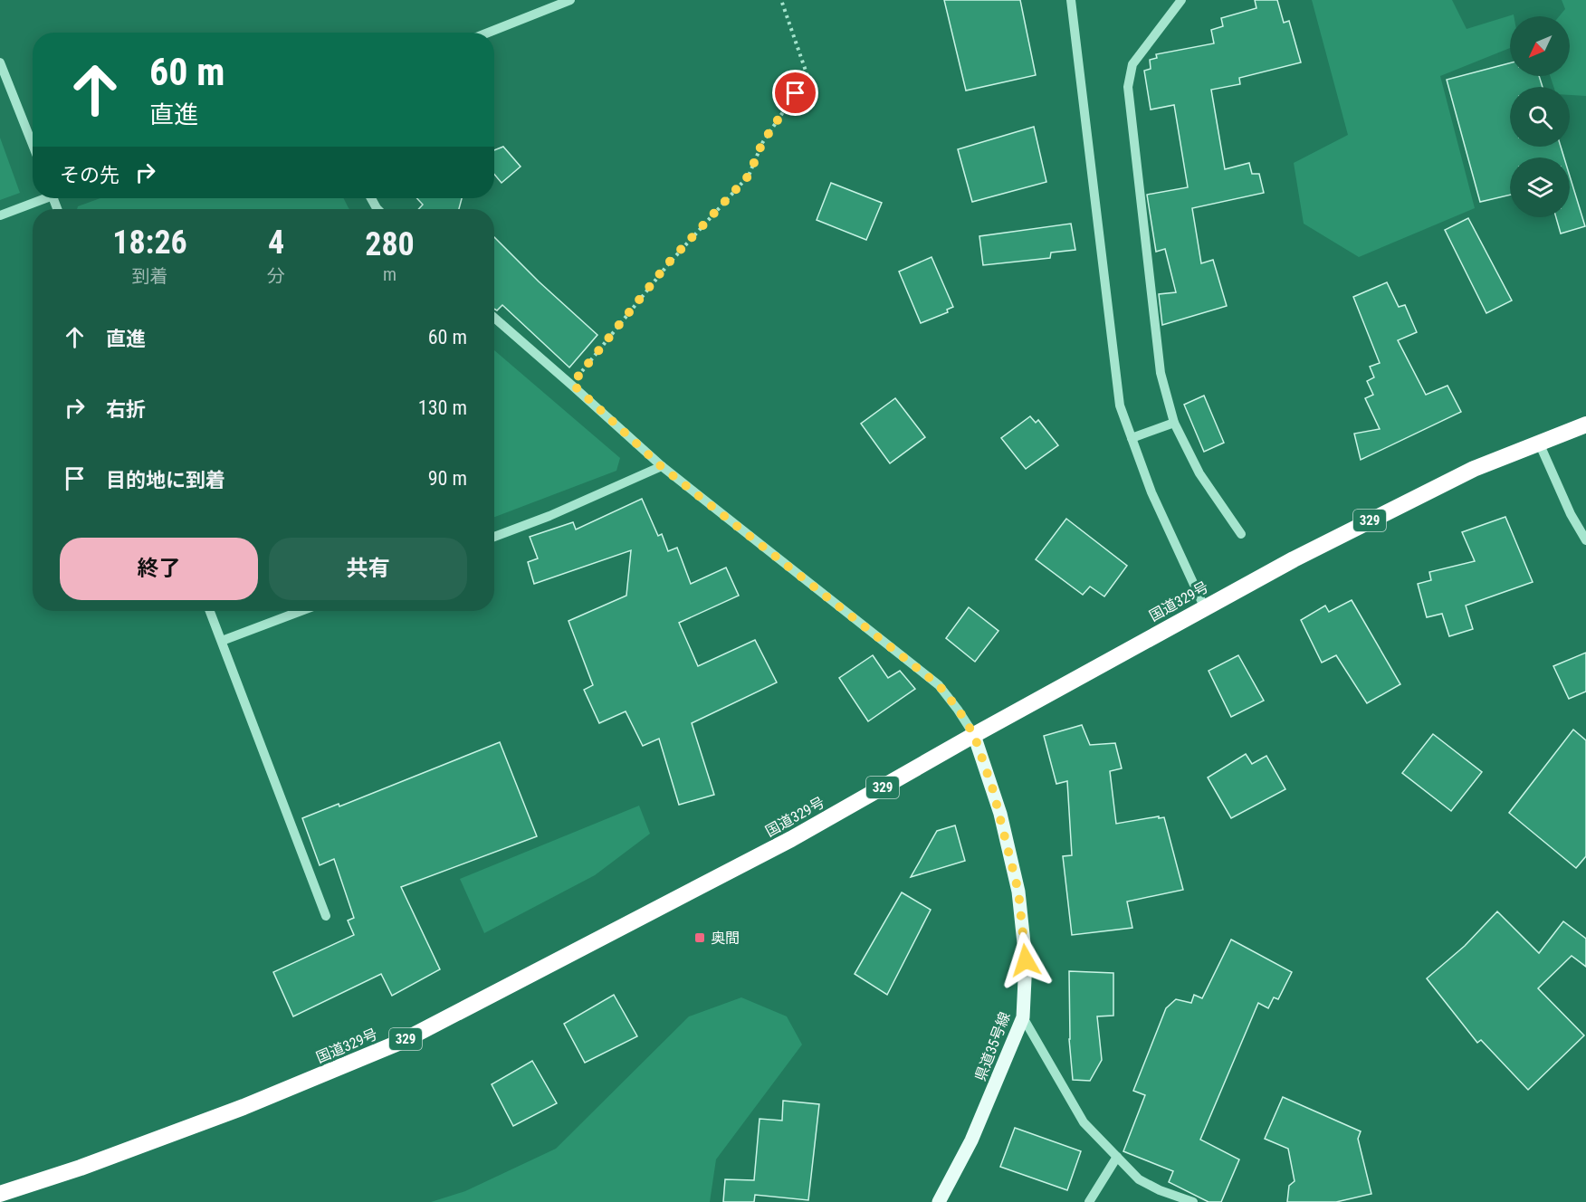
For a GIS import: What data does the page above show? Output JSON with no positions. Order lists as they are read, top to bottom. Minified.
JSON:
{"streets":{"highway":["329","国道329号"],"main road":["県道35号線"]},"crossings":[["国道329号","県道35号線"]],"places":{"transit":["奥間"]},"north":"bottom left","page":{"turn":["60 m","直進"],"then":"その先","eta":["18:26","到着","4","分","280","m"],"list":[{"name":"直進","value":"60 m"},{"name":"右折","value":"130 m"},{"name":"目的地に到着","value":"90 m"}],"buttons":["終了","共有"]}}
